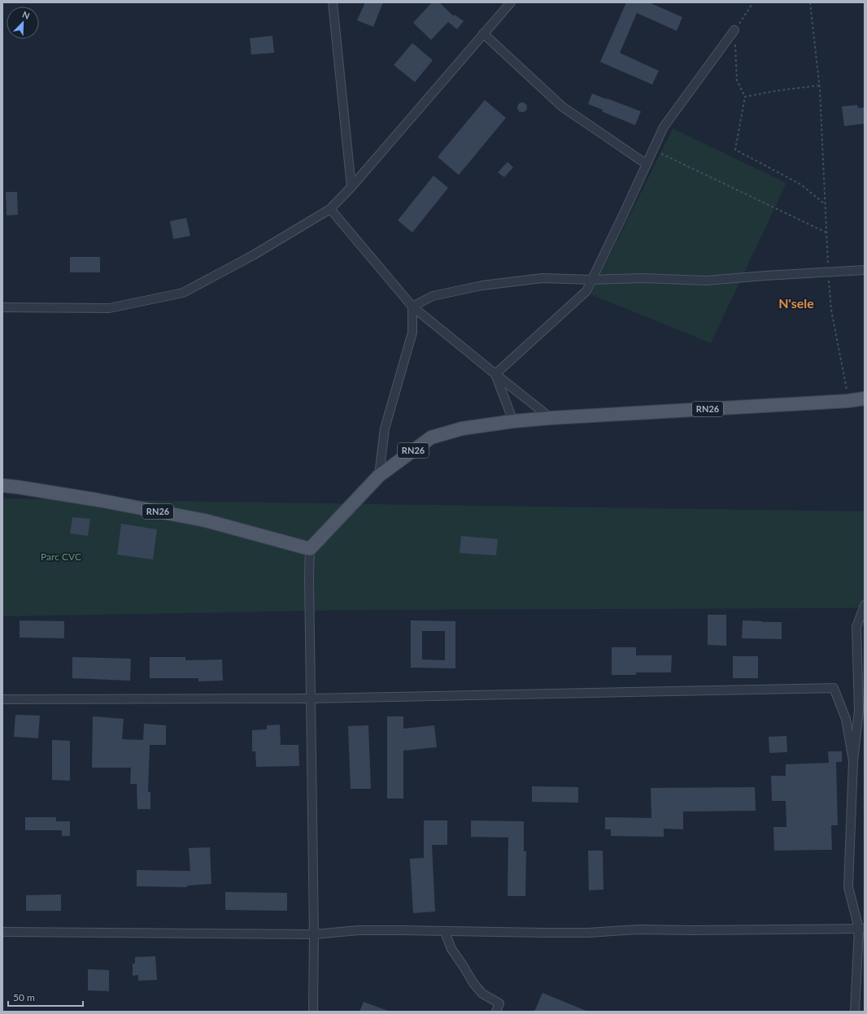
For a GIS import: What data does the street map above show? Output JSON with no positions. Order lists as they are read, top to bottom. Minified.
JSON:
{"streets":{"main road":["RN26"]},"districts":["N'sele"],"parks":["Parc CVC"],"scale_bar":"50 m","north":"top right"}
